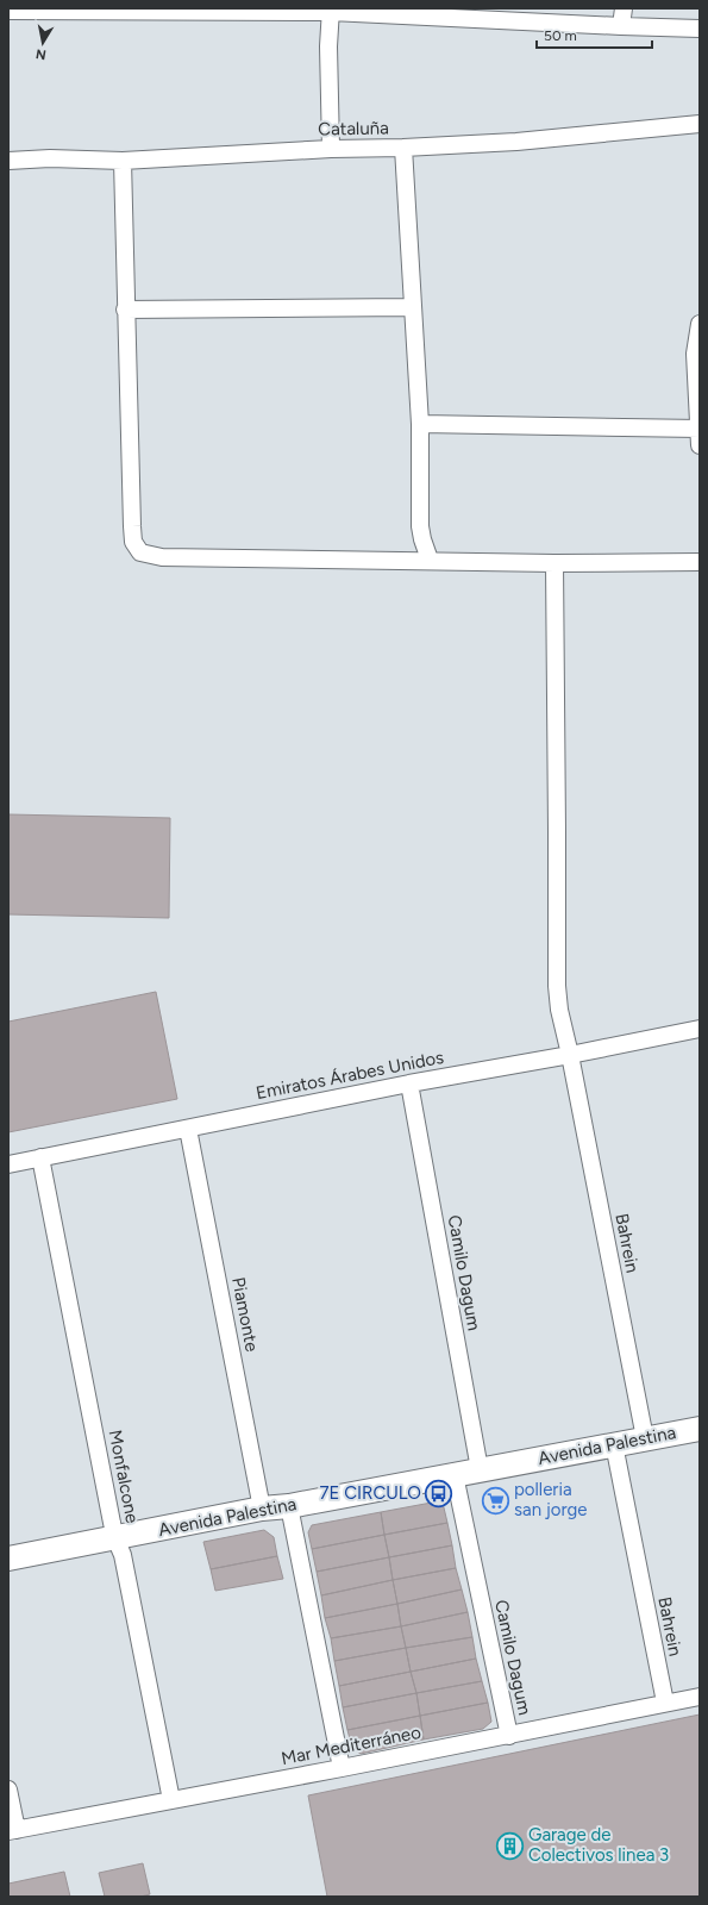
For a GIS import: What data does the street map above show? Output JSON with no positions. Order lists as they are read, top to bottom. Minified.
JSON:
{"streets":{"street":["Cataluña","Emiratos Árabes Unidos","Bahrein","Camilo Dagum","Piamonte","Avenida Palestina","Monfalcone","Mar Mediterráneo"]},"crossings":[["Emiratos Árabes Unidos","Bahrein"],["Emiratos Árabes Unidos","Camilo Dagum"],["Emiratos Árabes Unidos","Piamonte"],["Emiratos Árabes Unidos","Monfalcone"],["Bahrein","Avenida Palestina"],["Bahrein","Mar Mediterráneo"],["Camilo Dagum","Avenida Palestina"],["Camilo Dagum","Mar Mediterráneo"],["Piamonte","Avenida Palestina"],["Avenida Palestina","Monfalcone"],["Monfalcone","Mar Mediterráneo"]],"places":{"bus stop":["7E CIRCULO"],"supermarket":["polleria san jorge"],"building":["Garage de Colectivos linea 3"]},"scale_bar":"50 m","north":"bottom"}
